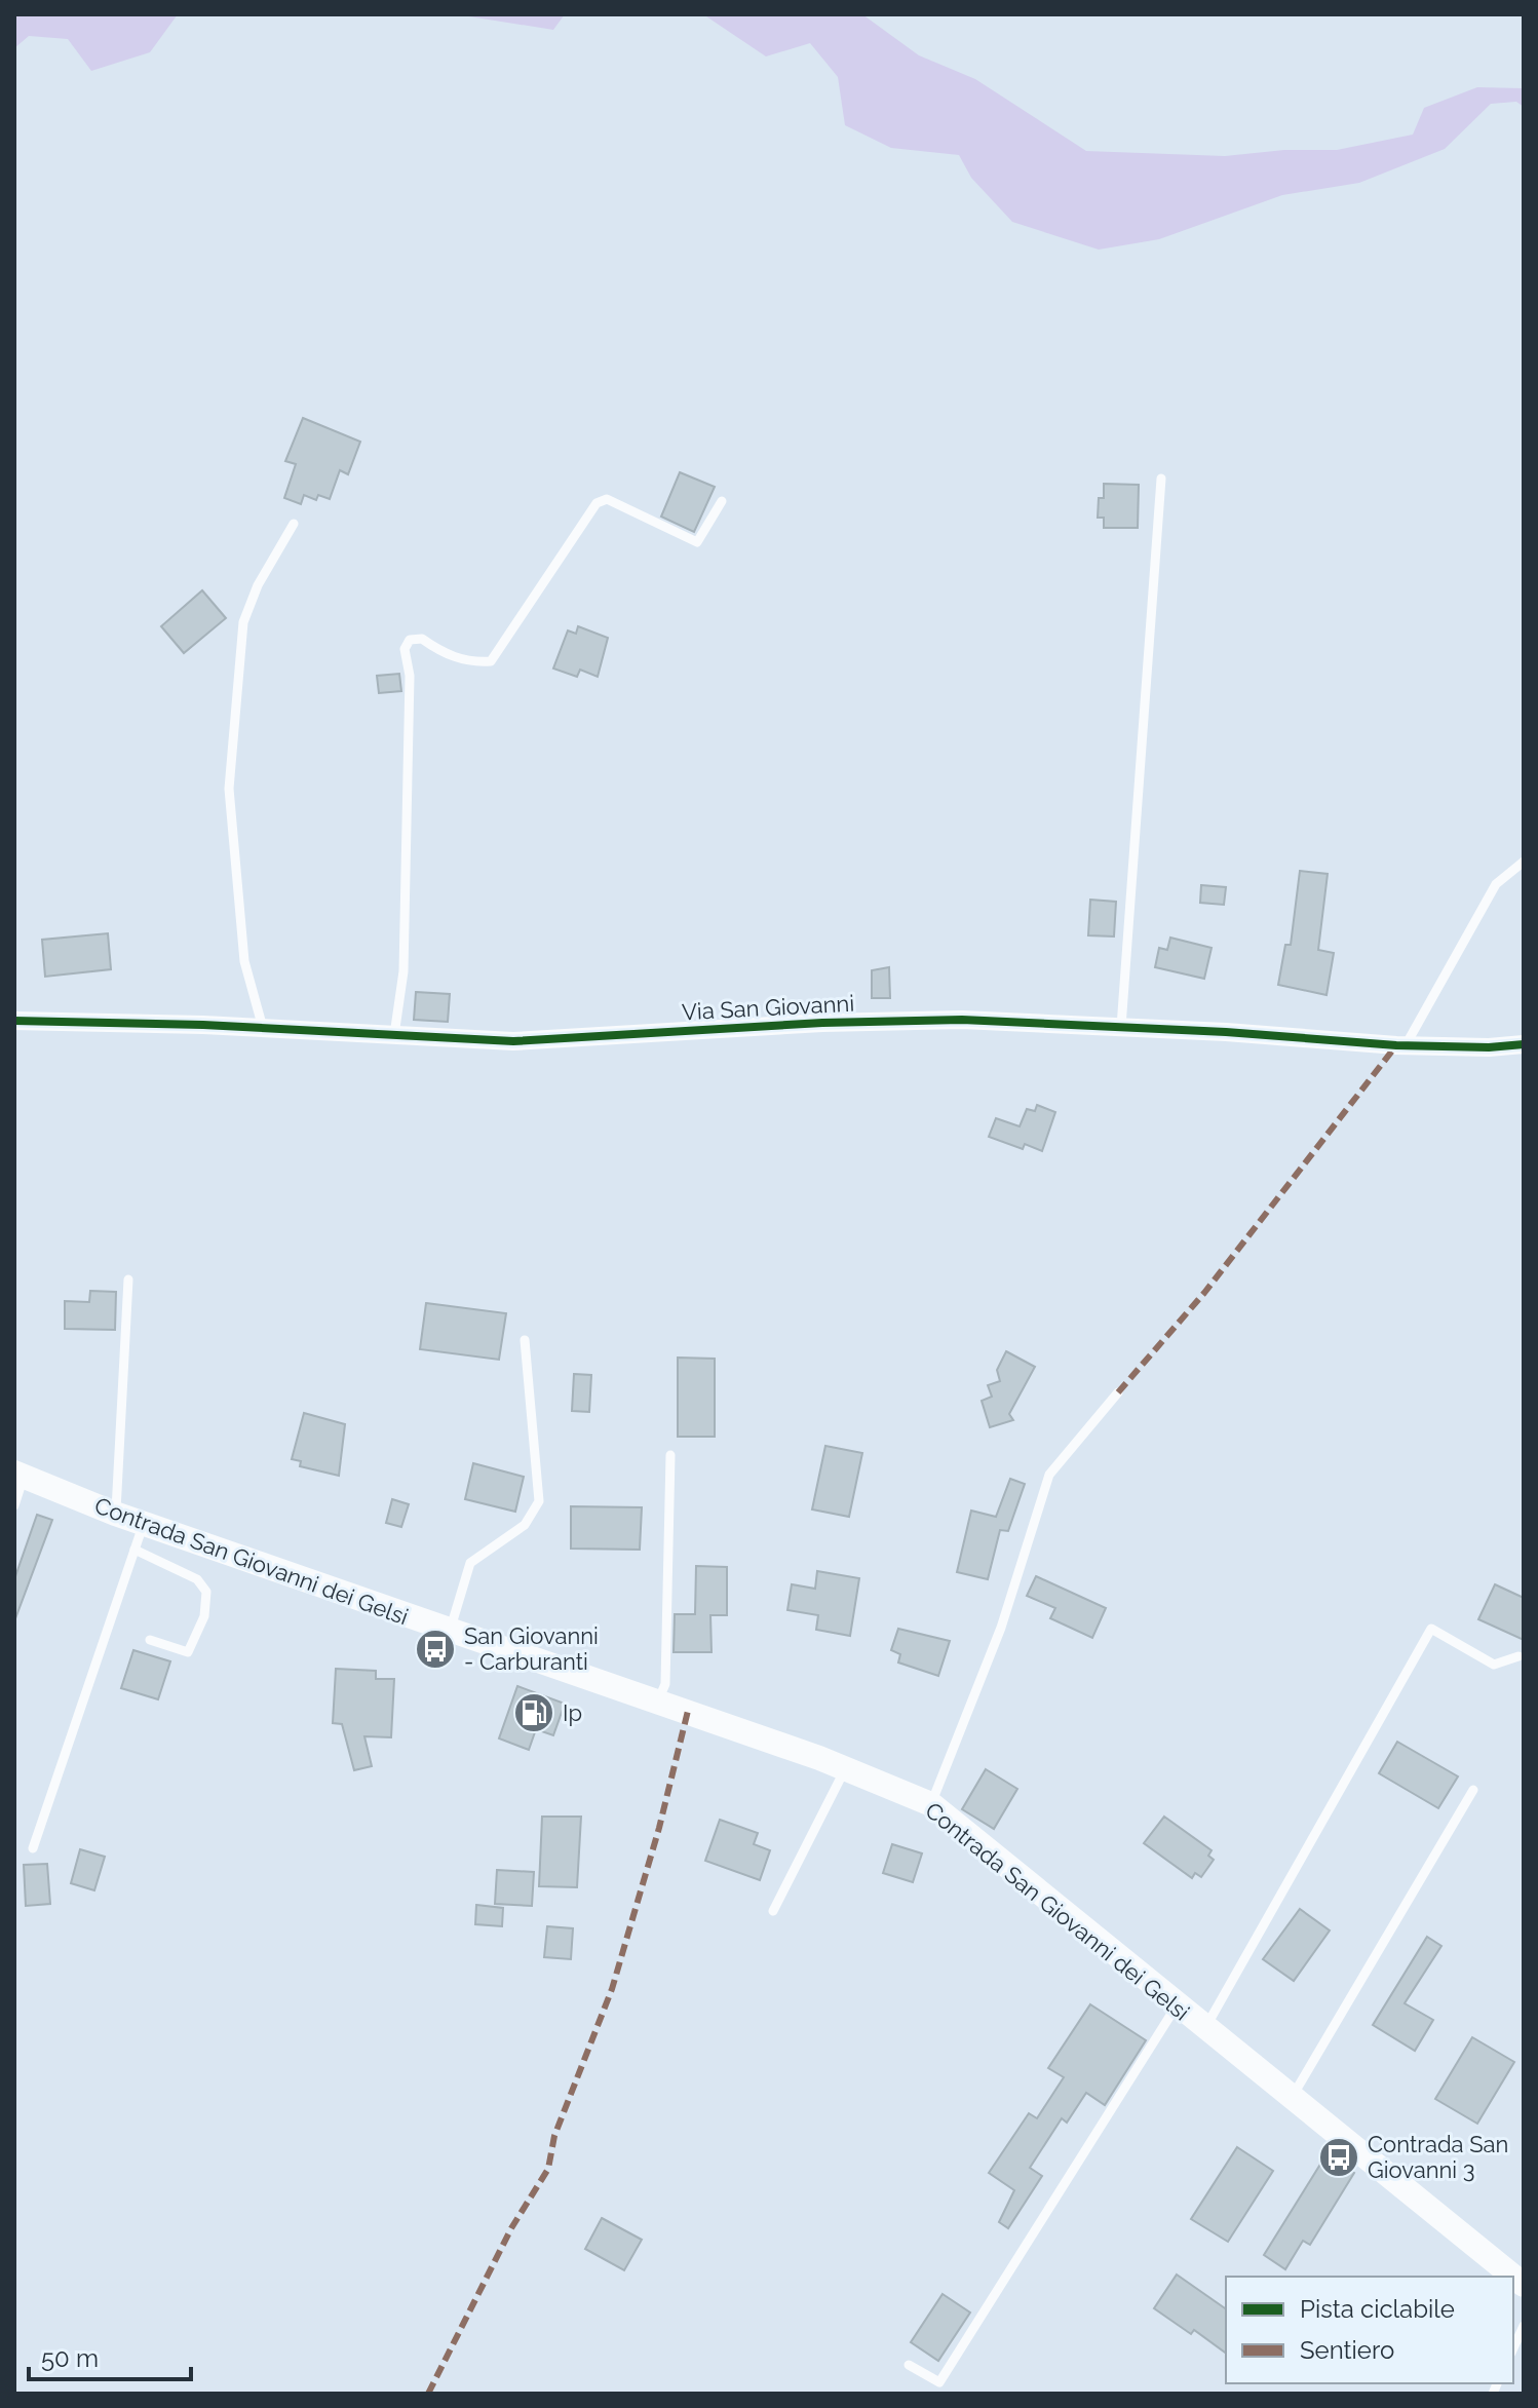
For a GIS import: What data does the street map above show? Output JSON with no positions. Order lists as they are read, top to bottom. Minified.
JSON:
{"streets":{"main road":["Contrada San Giovanni dei Gelsi"],"street":["Via San Giovanni"]},"places":{"bus stop":["San Giovanni - Carburanti","Contrada San Giovanni 3"],"fuel station":["Ip"]},"legend":["Pista ciclabile","Sentiero"],"scale_bar":"50 m"}
